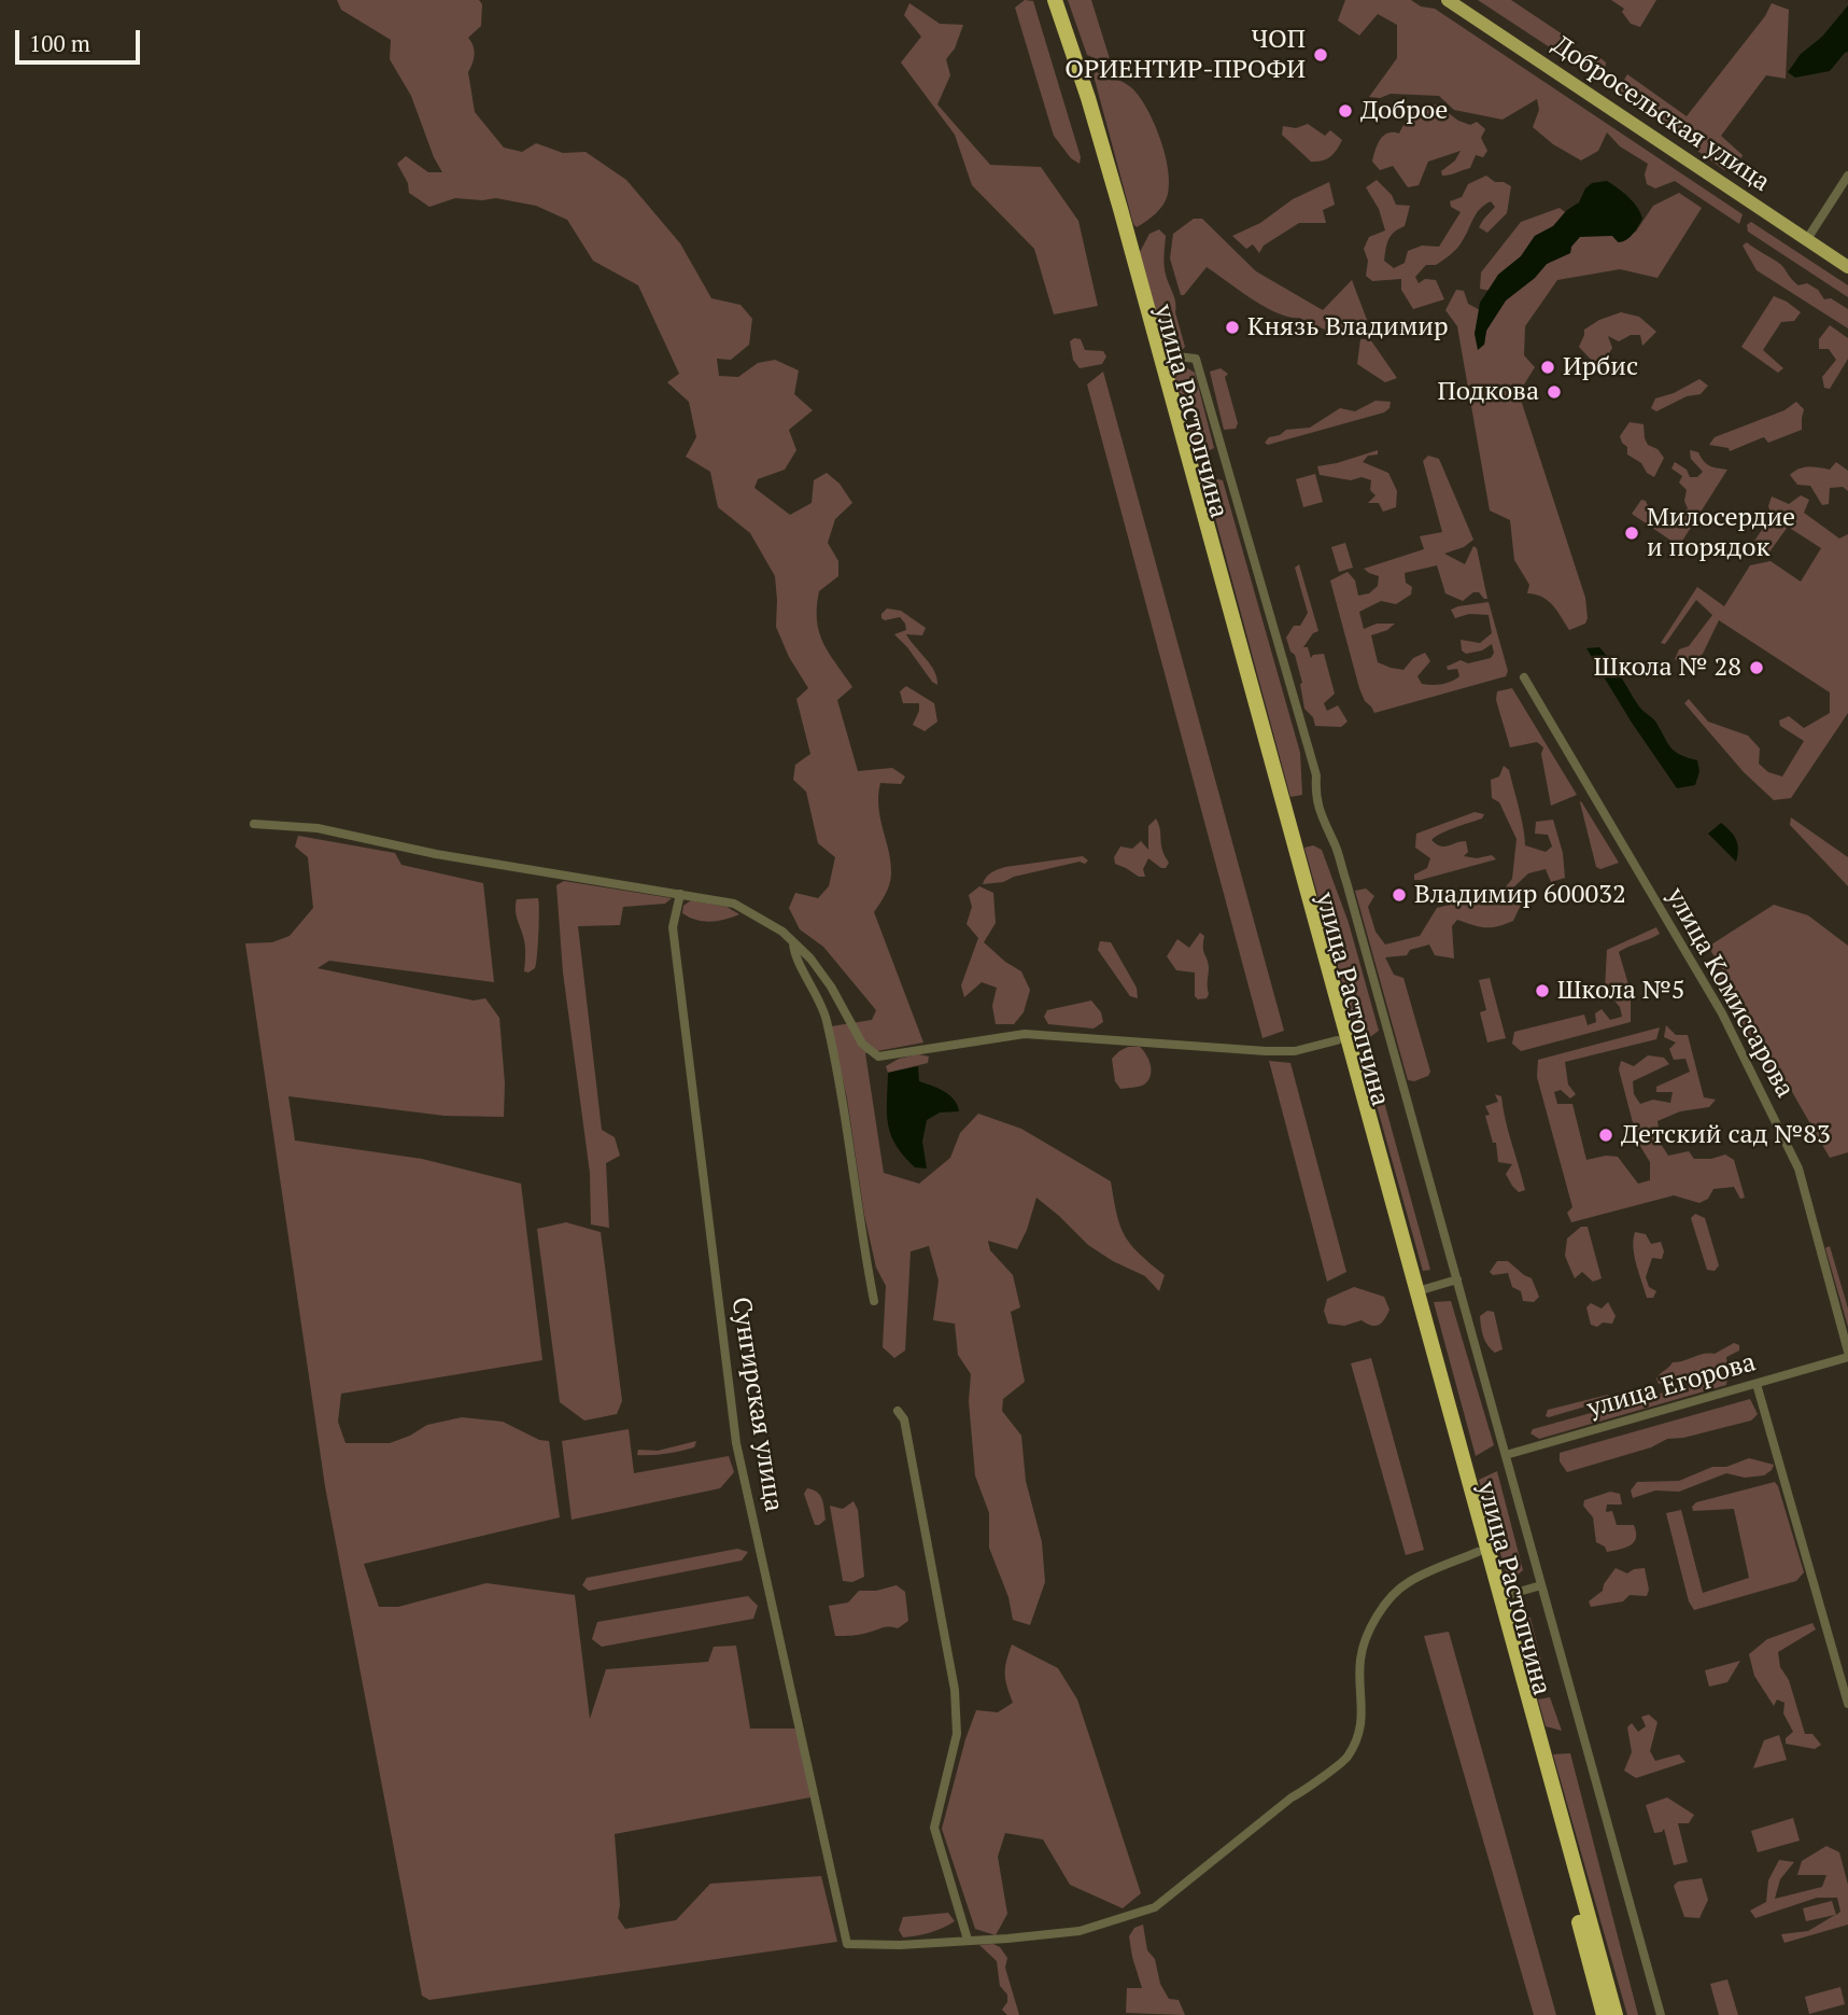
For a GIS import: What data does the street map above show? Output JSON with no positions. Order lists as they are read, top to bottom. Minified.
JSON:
{"streets":{"highway":["улица Растопчина"],"main road":["Добросельская улица"],"street":["улица Комиссарова","улица Егорова","Сунгирская улица"]},"crossings":[["улица Растопчина","улица Егорова"]],"places":["ЧОП ОРИЕНТИР-ПРОФИ","Доброе","Князь Владимир","Ирбис","Подкова","Милосердие и порядок","Школа № 28","Владимир 600032","Школа №5","Детский сад №83"],"scale_bar":"100 m"}
